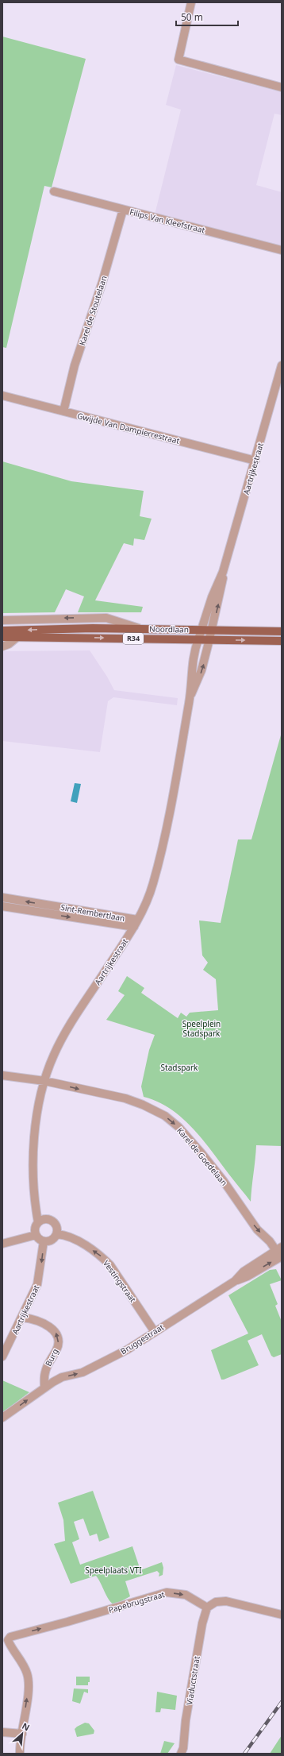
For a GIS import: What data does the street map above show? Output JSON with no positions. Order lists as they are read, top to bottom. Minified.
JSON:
{"streets":{"main road":["Noordlaan","R34"],"street":["Filips Van Kleefstraat","Karel de Stoutelaan","Gwijde Van Dampierrestraat","Aartrijkestraat","Sint-Rembertlaan","Karel de Goedelaan","Vestingstraat","Bruggestraat","Burg","Papebrugstraat","Viaductstraat"]},"crossings":[["Filips Van Kleefstraat","Karel de Stoutelaan"],["Karel de Stoutelaan","Gwijde Van Dampierrestraat"],["Gwijde Van Dampierrestraat","Aartrijkestraat"],["Aartrijkestraat","Noordlaan"],["Aartrijkestraat","Sint-Rembertlaan"],["Aartrijkestraat","Karel de Goedelaan"],["Aartrijkestraat","Vestingstraat"],["Aartrijkestraat","Burg"],["Karel de Goedelaan","Bruggestraat"],["Vestingstraat","Bruggestraat"],["Bruggestraat","Burg"],["Papebrugstraat","Viaductstraat"]],"one_way":["Karel de Goedelaan","Vestingstraat","Bruggestraat","Papebrugstraat"],"parks":["Speelplein Stadspark","Stadspark","Speelplaats VTI"],"scale_bar":"50 m","north":"top right"}
